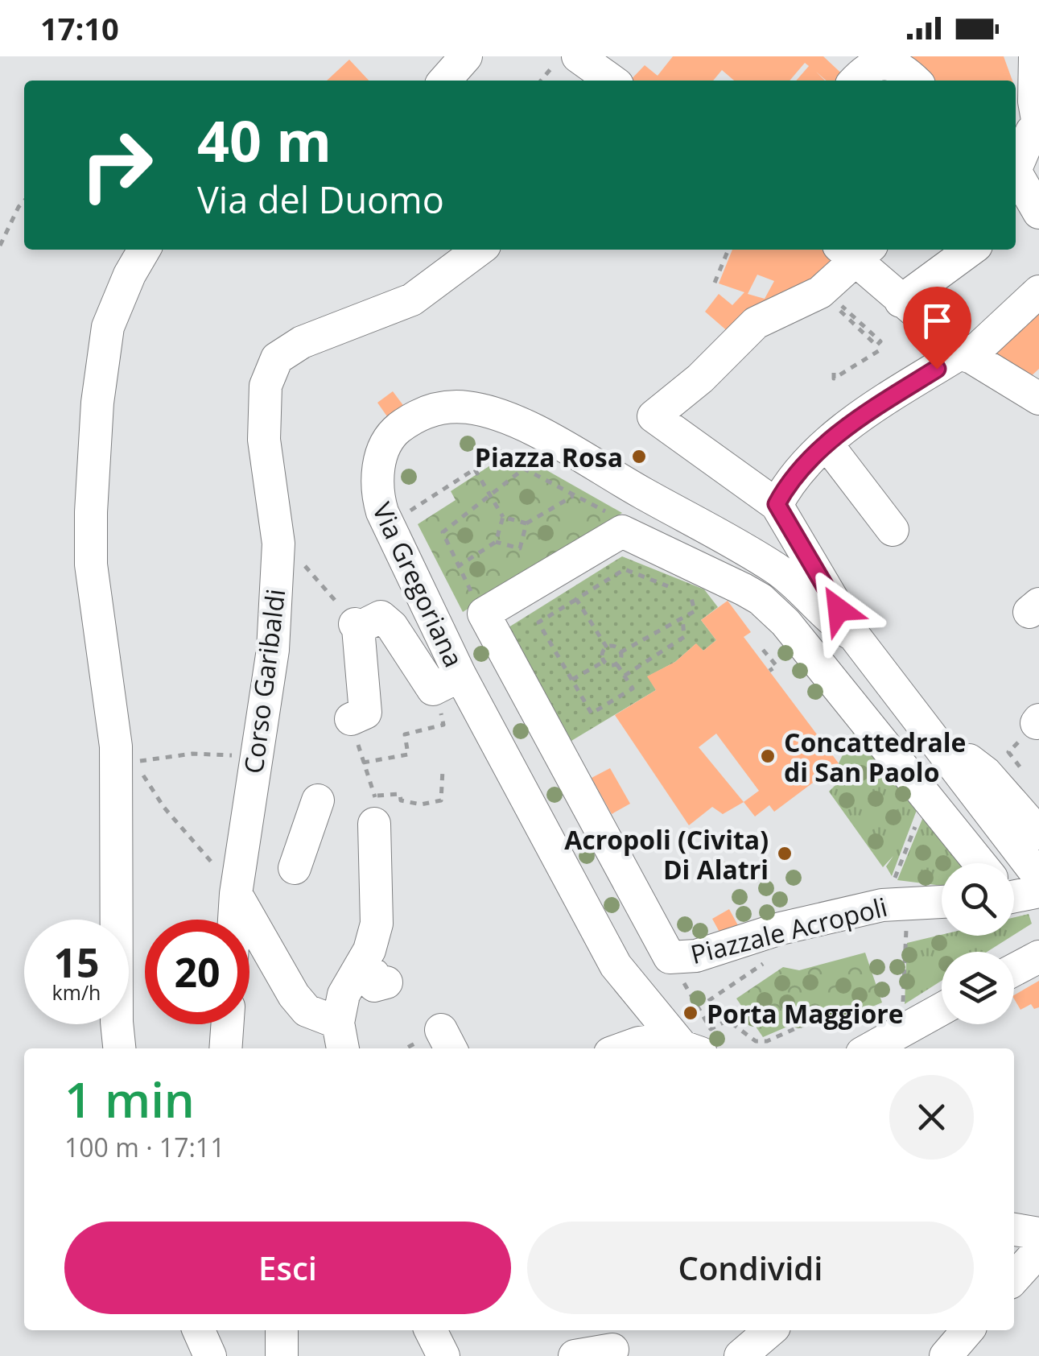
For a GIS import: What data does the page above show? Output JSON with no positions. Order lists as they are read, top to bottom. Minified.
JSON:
{"streets":{"street":["Via Gregoriana","Corso Garibaldi","Piazzale Acropoli"]},"places":["Piazza Rosa","Concattedrale di San Paolo","Acropoli (Civita) Di Alatri","Porta Maggiore"],"page":{"status":"17:10","turn":["40 m","Via del Duomo"],"speed":"15 km/h","limit":"20","heading":["1 min","100 m · 17:11"],"buttons":["Esci","Condividi"]}}
